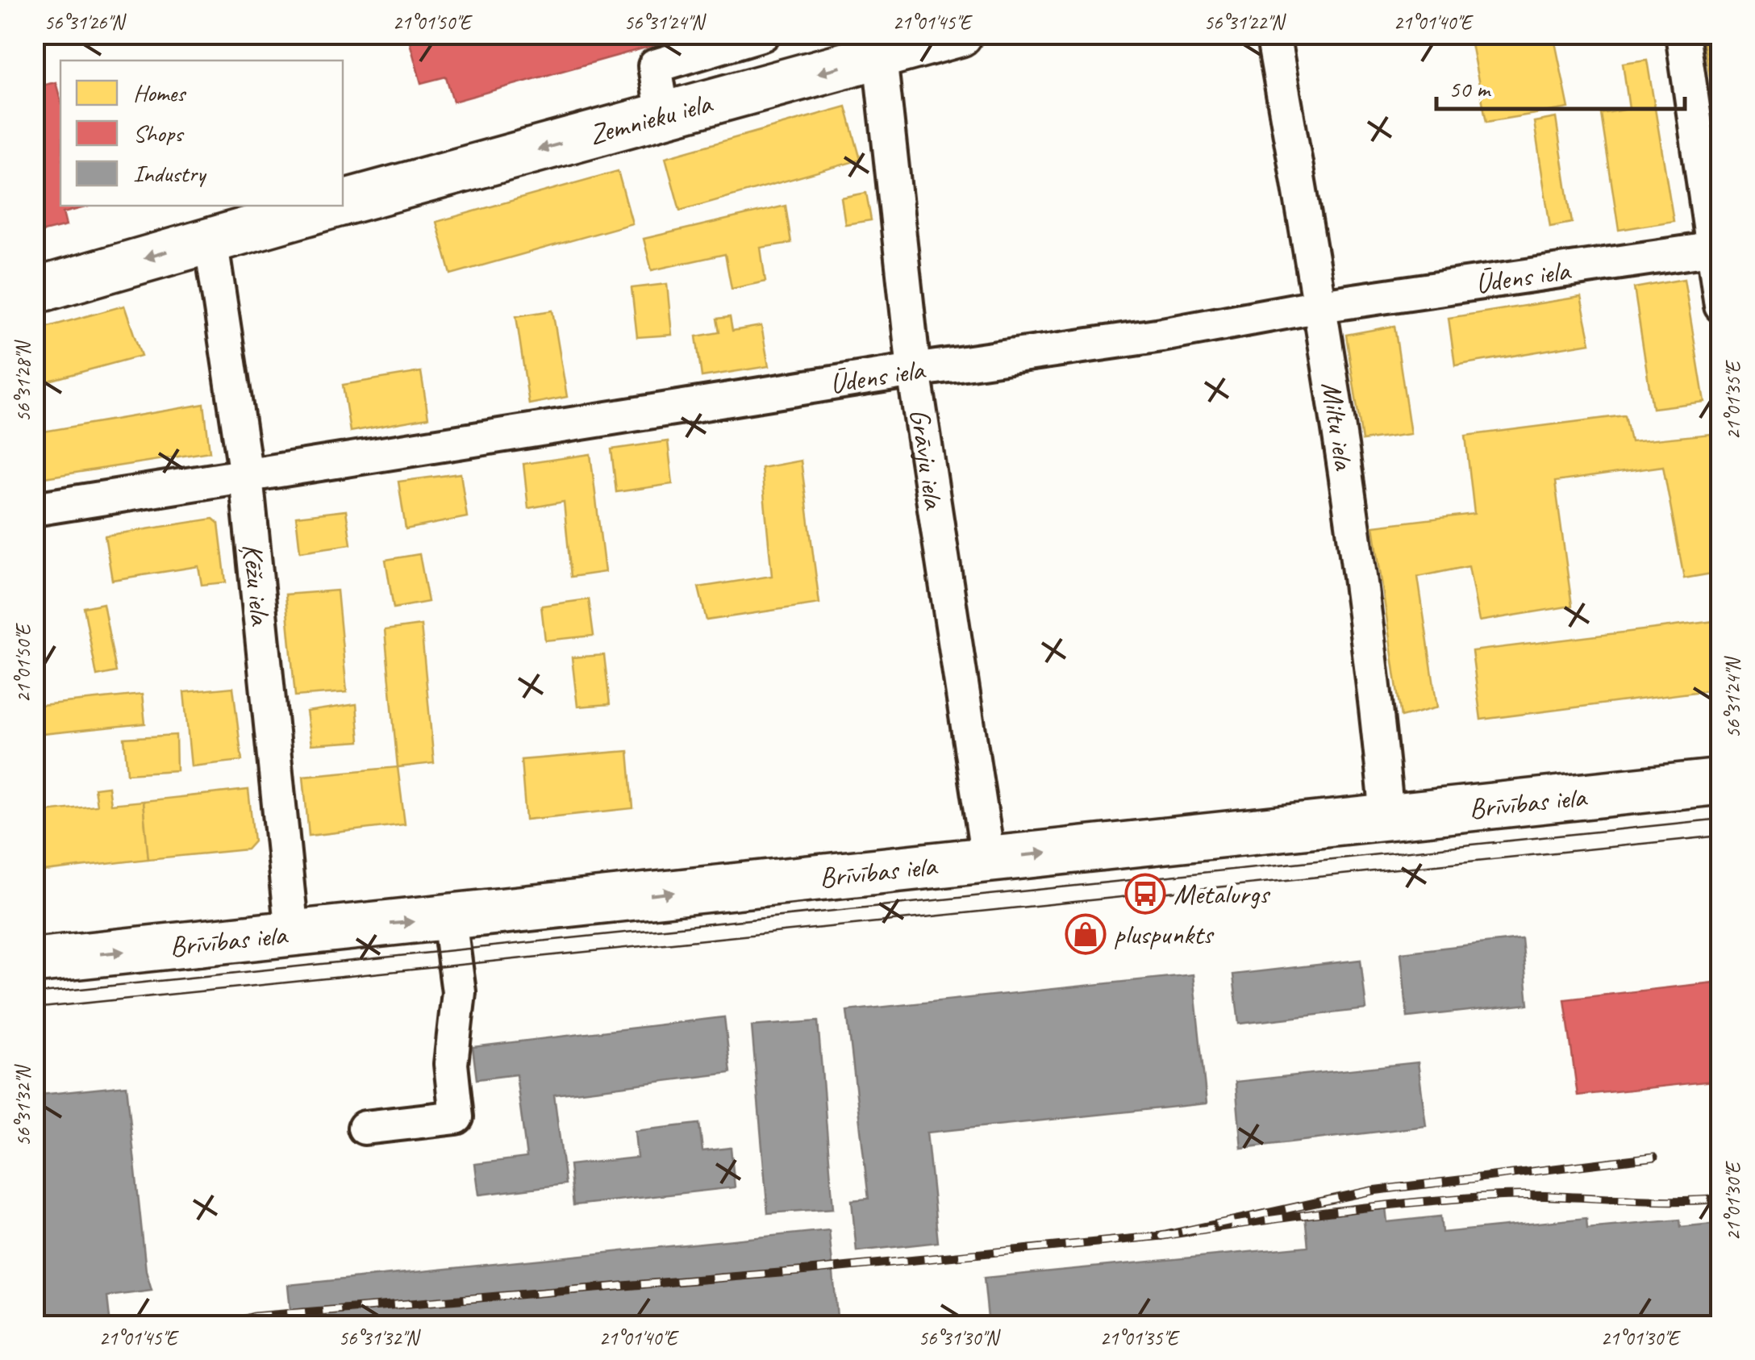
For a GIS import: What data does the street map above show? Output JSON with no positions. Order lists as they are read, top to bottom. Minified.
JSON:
{"streets":{"highway":["Zemnieku iela","Brīvības iela"],"street":["Ūdens iela","Miltu iela","Grāvju iela","Ķēžu iela"]},"crossings":[["Zemnieku iela","Grāvju iela"],["Zemnieku iela","Ķēžu iela"],["Ūdens iela","Miltu iela"],["Ūdens iela","Grāvju iela"],["Ūdens iela","Ķēžu iela"],["Miltu iela","Brīvības iela"],["Grāvju iela","Brīvības iela"],["Ķēžu iela","Brīvības iela"]],"one_way":["Zemnieku iela","Brīvības iela"],"places":{"bus stop":["Metalurgs"],"shop":["pluspunkts"]},"legend":["Homes","Shops","Industry"],"scale_bar":"50 m","coordinates":["56°31'26\"N","21°01'50\"E","56°31'24\"N","21°01'45\"E","56°31'22\"N","21°01'40\"E","56°31'28\"N","21°01'35\"E","56°31'32\"N","21°01'30\"E","56°31'30\"N"]}
